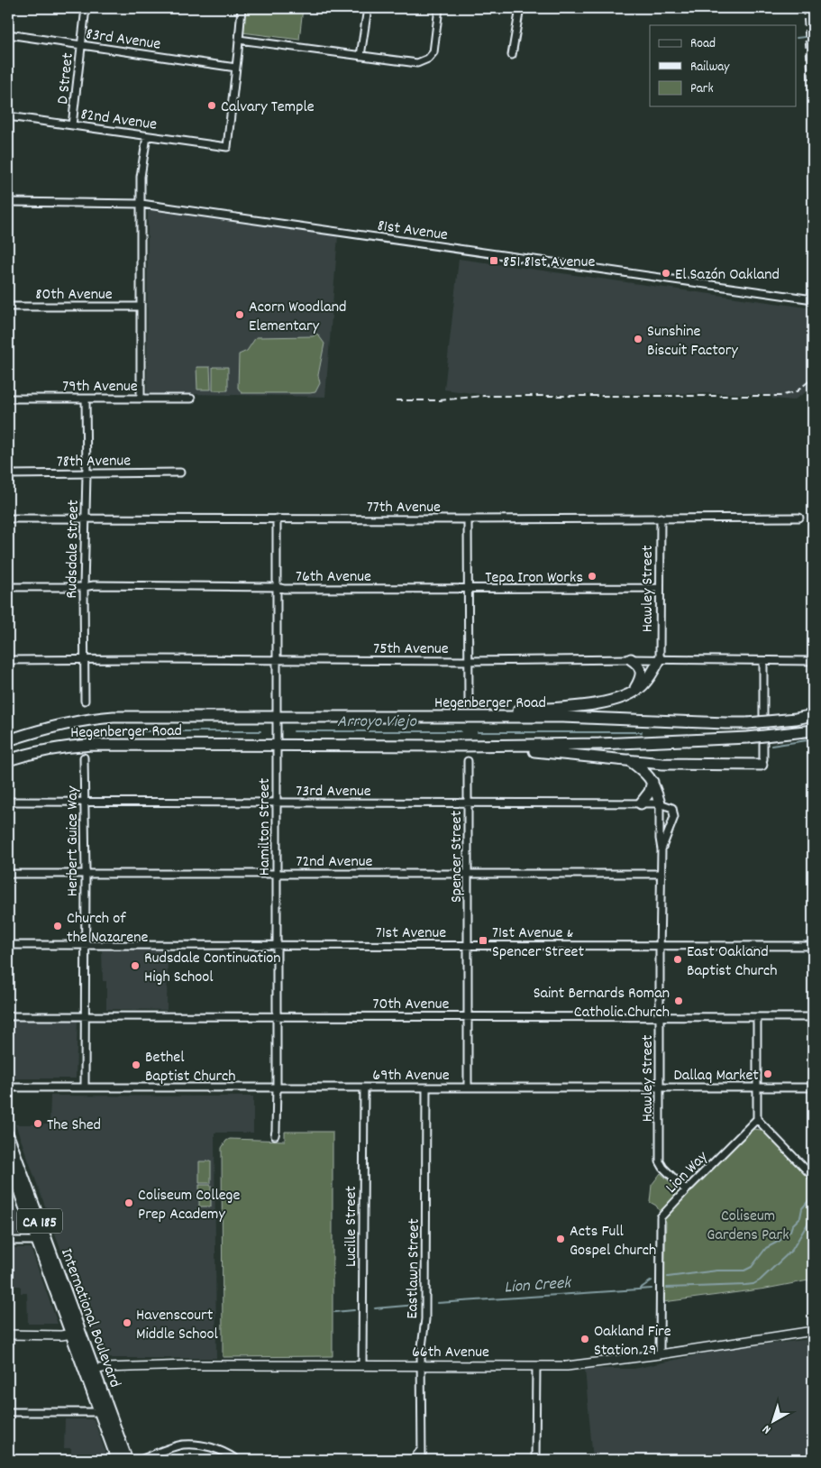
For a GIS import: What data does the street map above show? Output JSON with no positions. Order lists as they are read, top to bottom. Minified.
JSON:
{"streets":{"main road":["Hegenberger Road","CA 185","International Boulevard"],"street":["83rd Avenue","D Street","82nd Avenue","81st Avenue","80th Avenue","79th Avenue","78th Avenue","77th Avenue","Rudsdale Street","76th Avenue","Hawley Street","75th Avenue","73rd Avenue","Hamilton Street","Herbert Guice Way","Spencer Street","72nd Avenue","71st Avenue","70th Avenue","69th Avenue","Lion Way","Lucille Street","Eastlawn Street","66th Avenue"]},"crossings":[["83rd Avenue","D Street"],["83rd Avenue","82nd Avenue"],["D Street","82nd Avenue"],["79th Avenue","Rudsdale Street"],["78th Avenue","Rudsdale Street"],["77th Avenue","Rudsdale Street"],["77th Avenue","Hawley Street"],["77th Avenue","Hamilton Street"],["Rudsdale Street","76th Avenue"],["Rudsdale Street","75th Avenue"],["76th Avenue","Hawley Street"],["76th Avenue","Hamilton Street"],["Hawley Street","75th Avenue"],["Hawley Street","73rd Avenue"],["Hawley Street","72nd Avenue"],["Hawley Street","71st Avenue"],["Hawley Street","70th Avenue"],["Hawley Street","69th Avenue"],["Hawley Street","Lion Way"],["75th Avenue","Hamilton Street"],["Hegenberger Road","Hamilton Street"],["73rd Avenue","Hamilton Street"],["73rd Avenue","Herbert Guice Way"],["73rd Avenue","Spencer Street"],["Hamilton Street","72nd Avenue"],["Hamilton Street","71st Avenue"],["Hamilton Street","70th Avenue"],["Hamilton Street","69th Avenue"],["Herbert Guice Way","72nd Avenue"],["Herbert Guice Way","71st Avenue"],["Herbert Guice Way","70th Avenue"],["Herbert Guice Way","69th Avenue"],["Spencer Street","72nd Avenue"],["Spencer Street","71st Avenue"],["Spencer Street","70th Avenue"],["Spencer Street","69th Avenue"],["69th Avenue","Lucille Street"],["69th Avenue","Eastlawn Street"],["Lion Way","66th Avenue"],["Lucille Street","66th Avenue"],["Eastlawn Street","66th Avenue"],["International Boulevard","66th Avenue"]],"water":["Arroyo Viejo","Lion Creek"],"parks":["Coliseum Gardens Park"],"places":{"other":["Calvary Temple","El Sazón Oakland","Acorn Woodland Elementary","Sunshine Biscuit Factory","Tepa Iron Works","Church of the Nazarene","East Oakland Baptist Church","Rudsdale Continuation High School","Saint Bernards Roman Catholic Church","Bethel Baptist Church","Dallaq Market","The Shed","Coliseum College Prep Academy","Acts Full Gospel Church","Havenscourt Middle School","Oakland Fire Station 29"],"transit":["851 81st Avenue","71st Avenue & Spencer Street"]},"legend":["Road","Railway","Park"],"north":"bottom left"}
